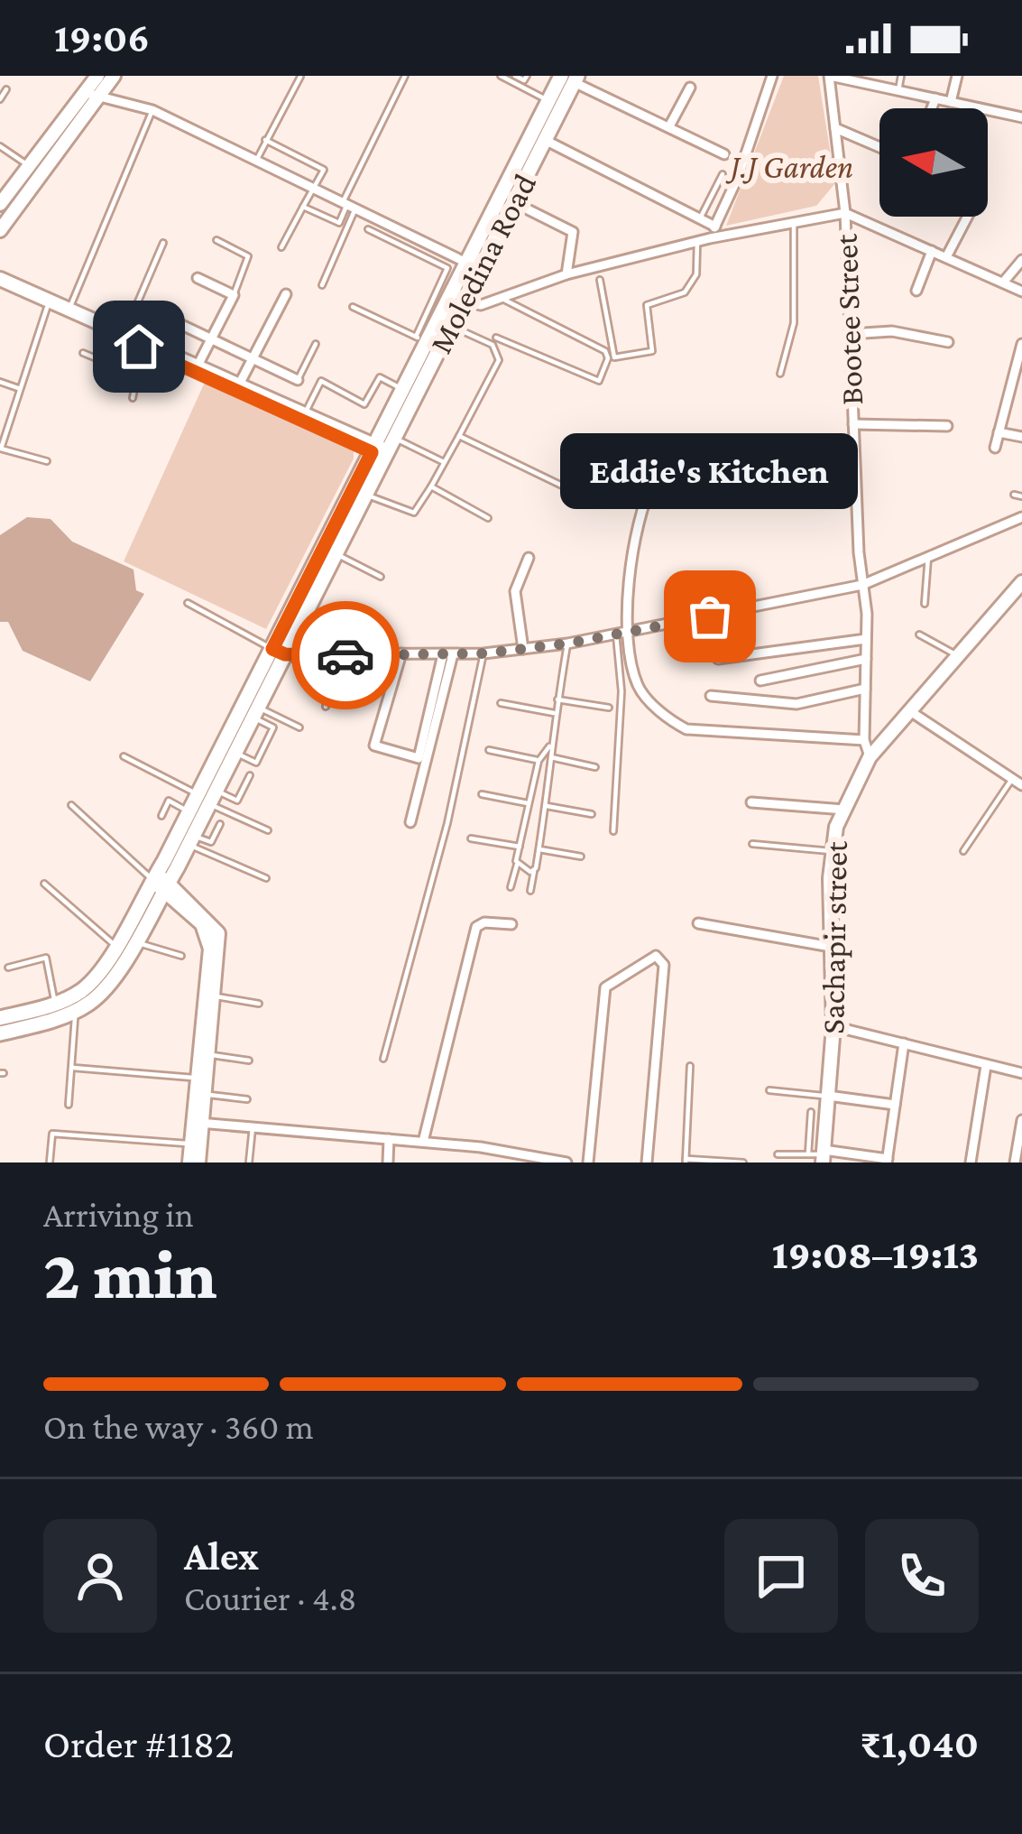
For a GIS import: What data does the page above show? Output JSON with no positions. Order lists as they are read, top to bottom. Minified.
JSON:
{"streets":{"main road":["Moledina Road","Sachapir street"],"street":["Bootee Street"]},"crossings":[["Bootee Street","Sachapir street"]],"parks":["J.J Garden"],"places":["Eddie's Kitchen"],"north":"left","page":{"status":"19:06","bubble":"Eddie's Kitchen","heading":["2 min","Arriving in","19:08–19:13"],"panel":["Alex","Courier · 4.8","Order #1182","₹1,040"],"bar":"On the way · 360 m"}}
